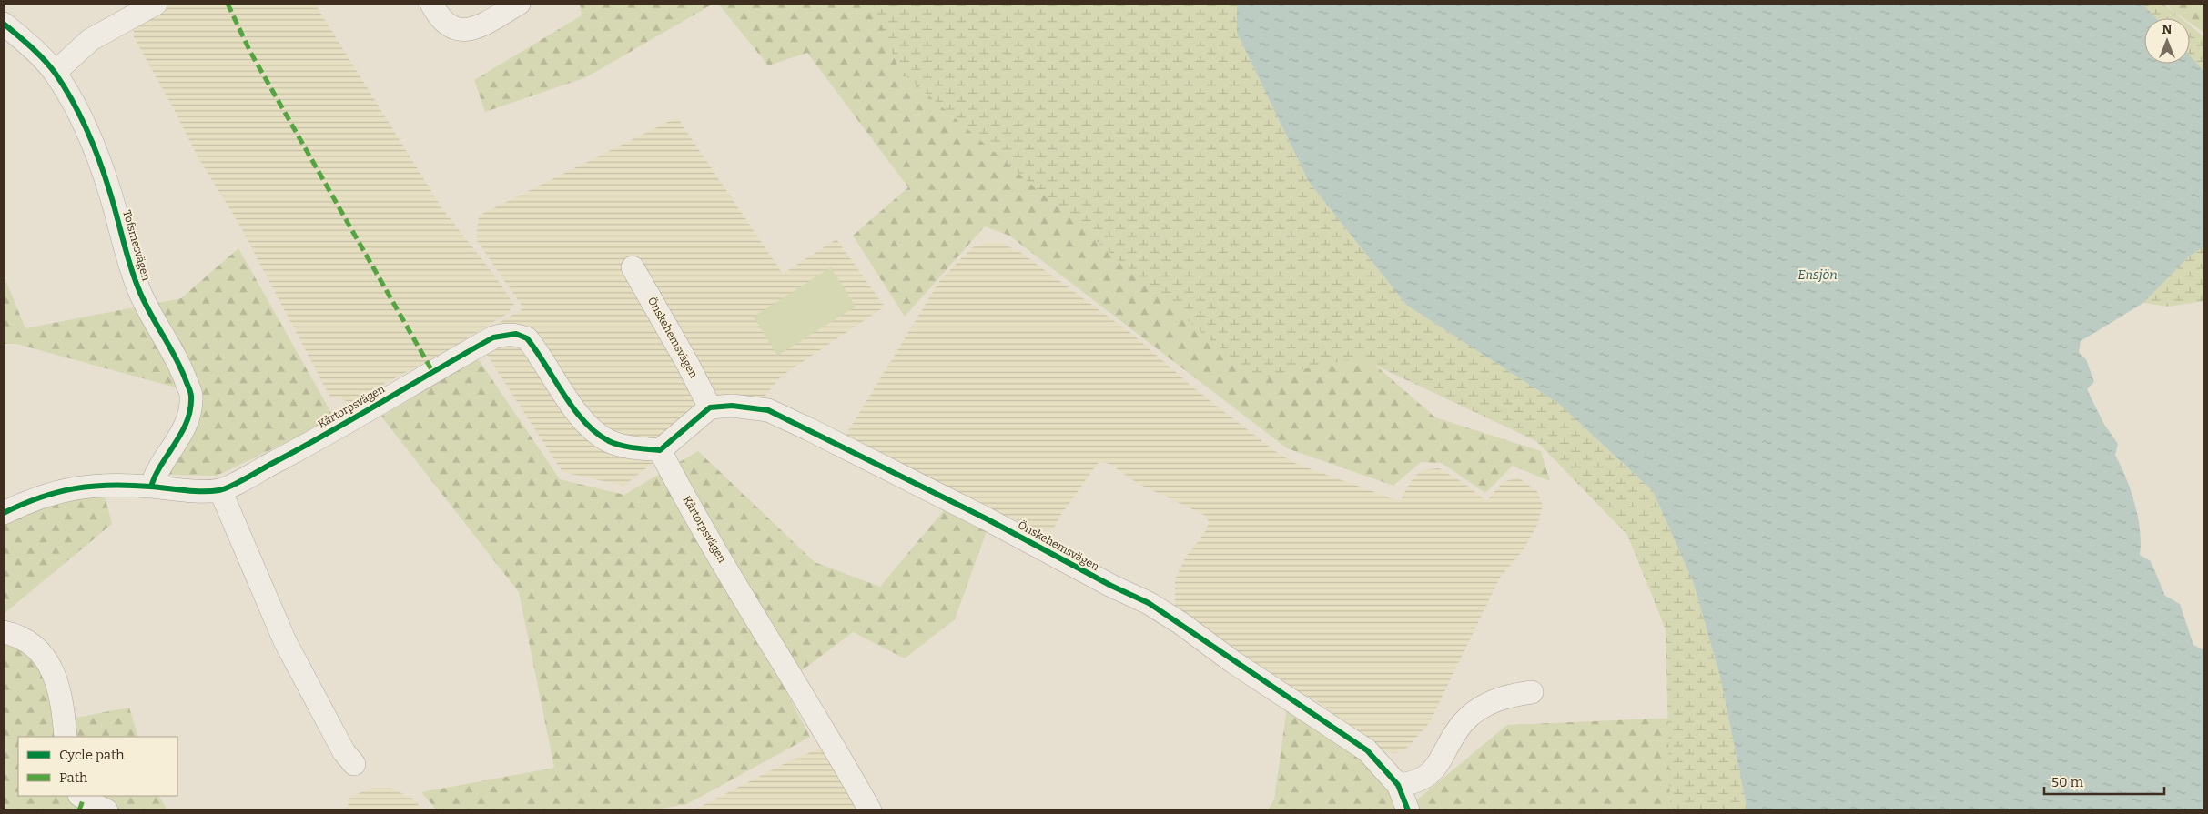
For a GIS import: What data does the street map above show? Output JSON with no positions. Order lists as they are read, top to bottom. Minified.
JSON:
{"streets":{"street":["Tofsmesvägen","Önskehemsvägen","Kårtorpsvägen"]},"crossings":[["Tofsmesvägen","Kårtorpsvägen"]],"water":["Ensjön"],"legend":["Cycle path","Path"],"scale_bar":"50 m","north":"top"}
